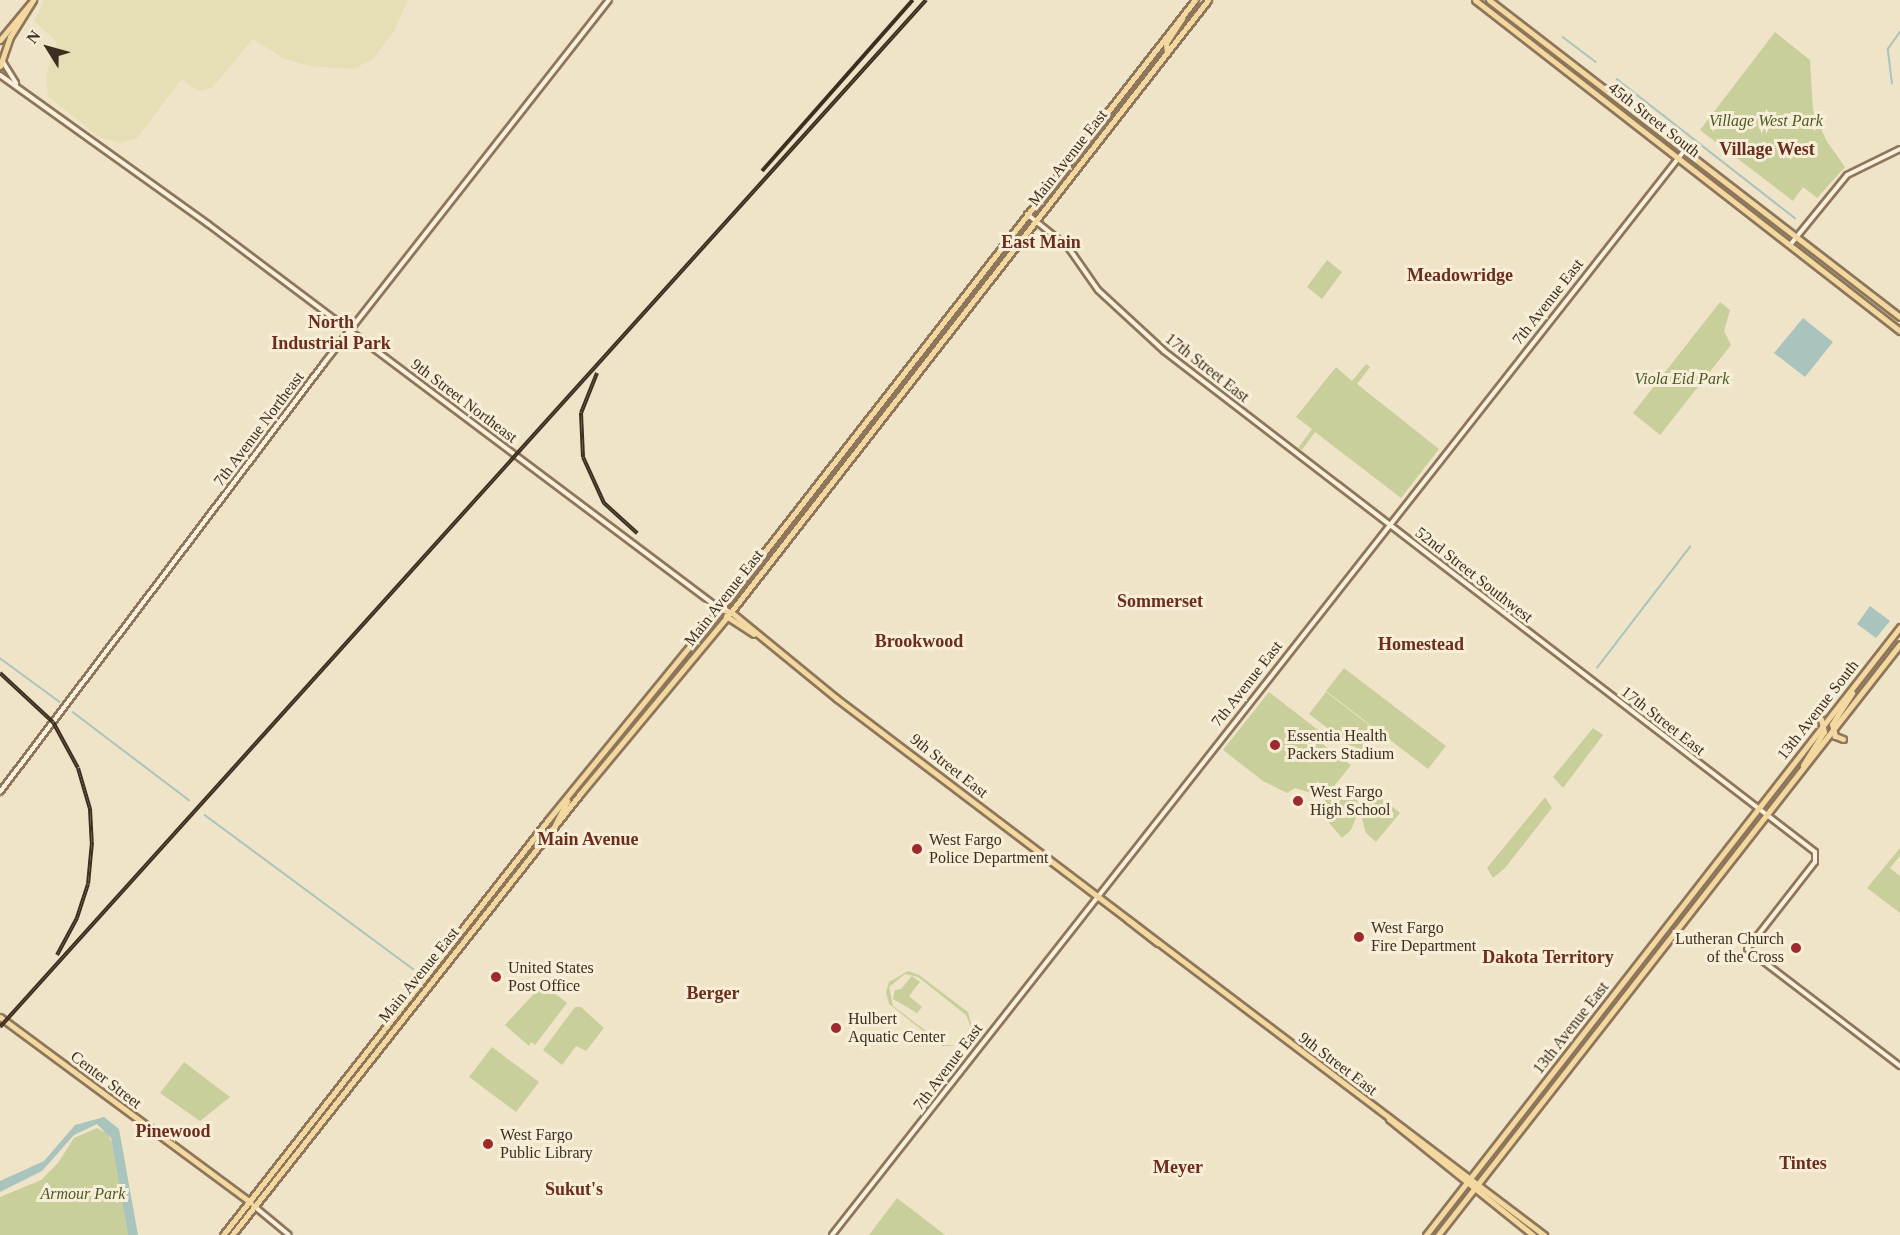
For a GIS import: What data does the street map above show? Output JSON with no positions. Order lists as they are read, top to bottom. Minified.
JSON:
{"streets":{"main road":["45th Street South","Main Avenue East","13th Avenue South","9th Street East","13th Avenue East","Center Street"],"street":["7th Avenue East","17th Street East","9th Street Northeast","7th Avenue Northeast","52nd Street Southwest"]},"crossings":[["45th Street South","7th Avenue East"],["Main Avenue East","17th Street East"],["Main Avenue East","9th Street Northeast"],["Main Avenue East","9th Street East"],["Main Avenue East","Center Street"],["7th Avenue East","17th Street East"],["7th Avenue East","52nd Street Southwest"],["7th Avenue East","9th Street East"],["17th Street East","52nd Street Southwest"],["17th Street East","13th Avenue South"],["17th Street East","13th Avenue East"],["9th Street Northeast","7th Avenue Northeast"],["9th Street Northeast","9th Street East"],["13th Avenue South","13th Avenue East"],["9th Street East","13th Avenue East"]],"districts":["Village West","East Main","Meadowridge","North Industrial Park","Sommerset","Brookwood","Homestead","Main Avenue","Dakota Territory","Berger","Pinewood","Tintes","Meyer","Sukut's"],"parks":["Village West Park","Viola Eid Park","Armour Park"],"places":["Essentia Health Packers Stadium","West Fargo High School","West Fargo Police Department","West Fargo Fire Department","Lutheran Church of the Cross","United States Post Office","Hulbert Aquatic Center","West Fargo Public Library"],"north":"top left"}
